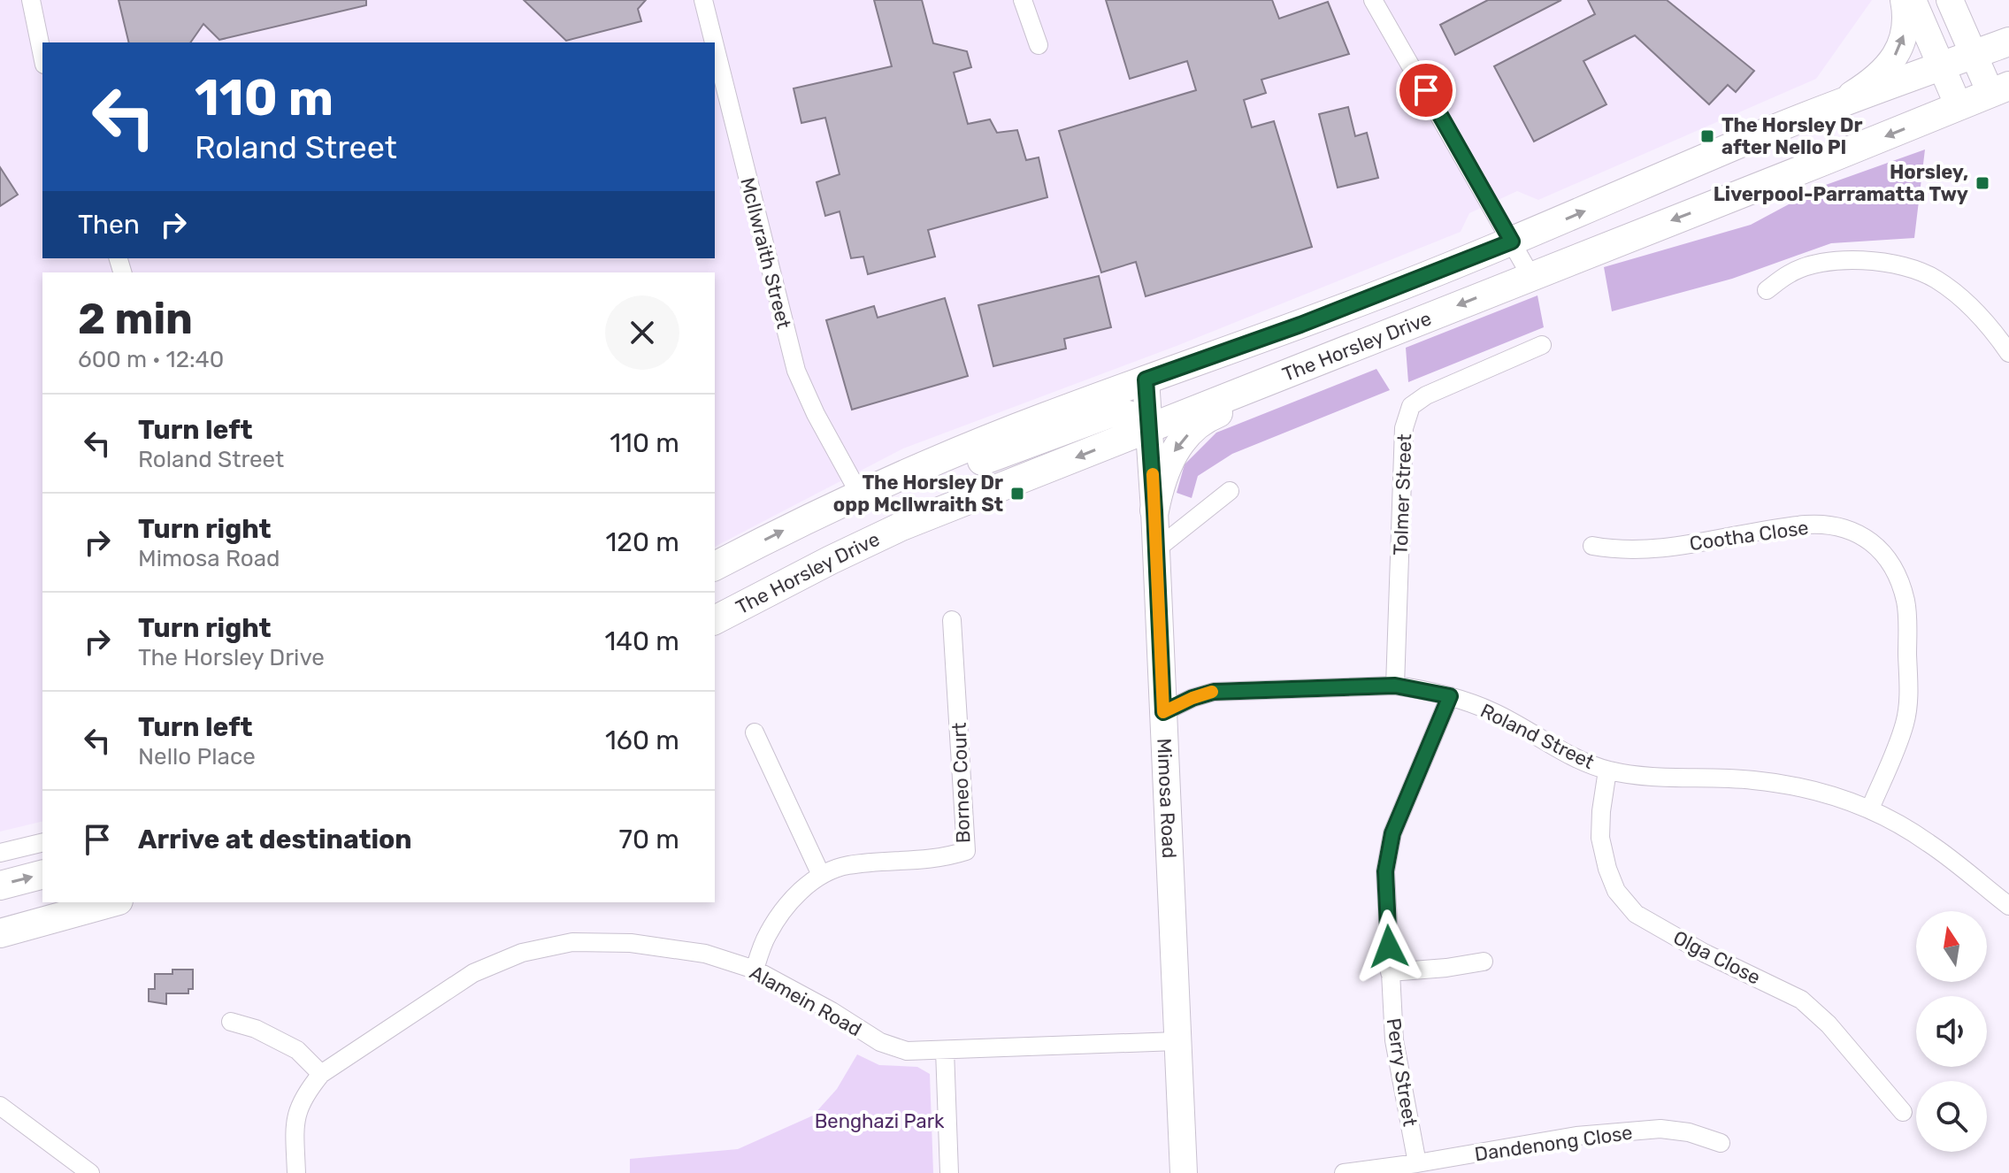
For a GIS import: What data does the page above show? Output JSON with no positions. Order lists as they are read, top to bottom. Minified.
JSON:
{"streets":{"main road":["The Horsley Drive","Mimosa Road"],"street":["McIlwraith Street","Tolmer Street","Cootha Close","Roland Street","Borneo Court","Olga Close","Alamein Road","Perry Street","Dandenong Close"]},"crossings":[["McIlwraith Street","The Horsley Drive"],["The Horsley Drive","Mimosa Road"],["Tolmer Street","Roland Street"],["Cootha Close","Roland Street"],["Roland Street","Mimosa Road"],["Roland Street","Olga Close"],["Roland Street","Perry Street"],["Borneo Court","Alamein Road"],["Mimosa Road","Alamein Road"],["Perry Street","Dandenong Close"]],"parks":["Benghazi Park"],"places":{"transit":["The Horsley Dr after Nello Pl","Horsley, Liverpool-Parramatta Twy","The Horsley Dr opp McIlwraith St"]},"north":"top","page":{"turn":["110 m","Roland Street"],"then":"Then","heading":["2 min","600 m · 12:40"],"list":[{"name":"Turn left","note":"Roland Street","value":"110 m"},{"name":"Turn right","note":"Mimosa Road","value":"120 m"},{"name":"Turn right","note":"The Horsley Drive","value":"140 m"},{"name":"Turn left","note":"Nello Place","value":"160 m"},{"name":"Arrive at destination","value":"70 m"}]}}
